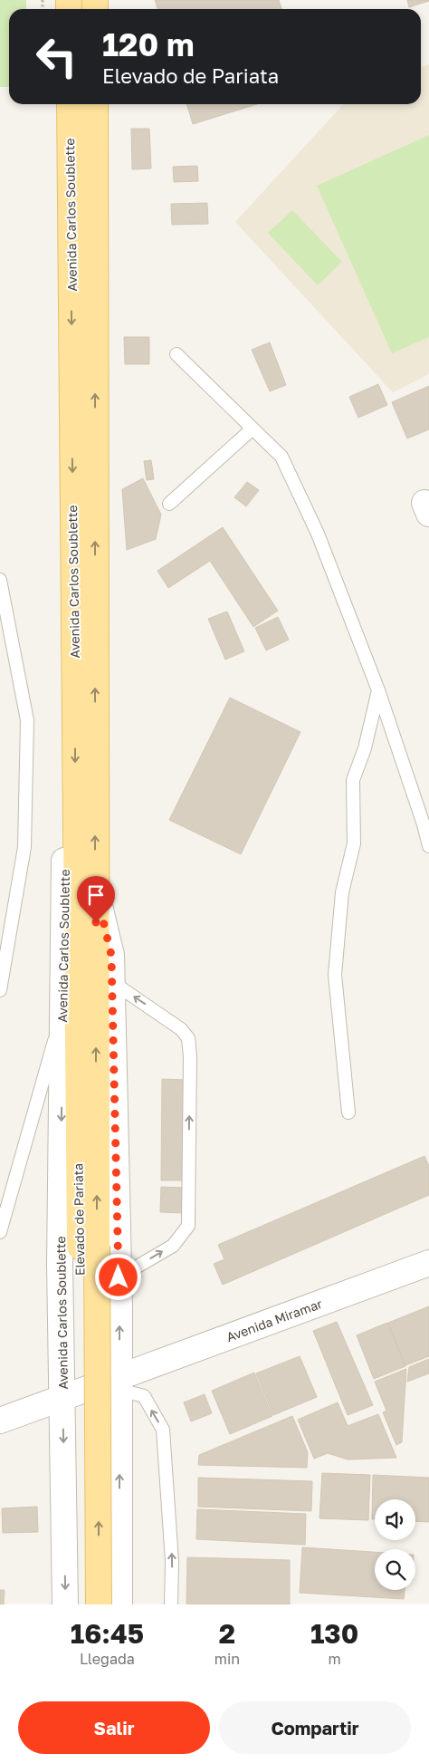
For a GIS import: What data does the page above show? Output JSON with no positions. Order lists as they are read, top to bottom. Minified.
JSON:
{"streets":{"main road":["Avenida Carlos Soublette","Elevado de Pariata"],"street":["Avenida Miramar"]},"crossings":[["Avenida Carlos Soublette","Elevado de Pariata"],["Avenida Carlos Soublette","Avenida Miramar"]],"page":{"turn":["120 m","Elevado de Pariata"],"eta":["16:45","Llegada","2","min","130","m"],"buttons":["Salir","Compartir"]}}
